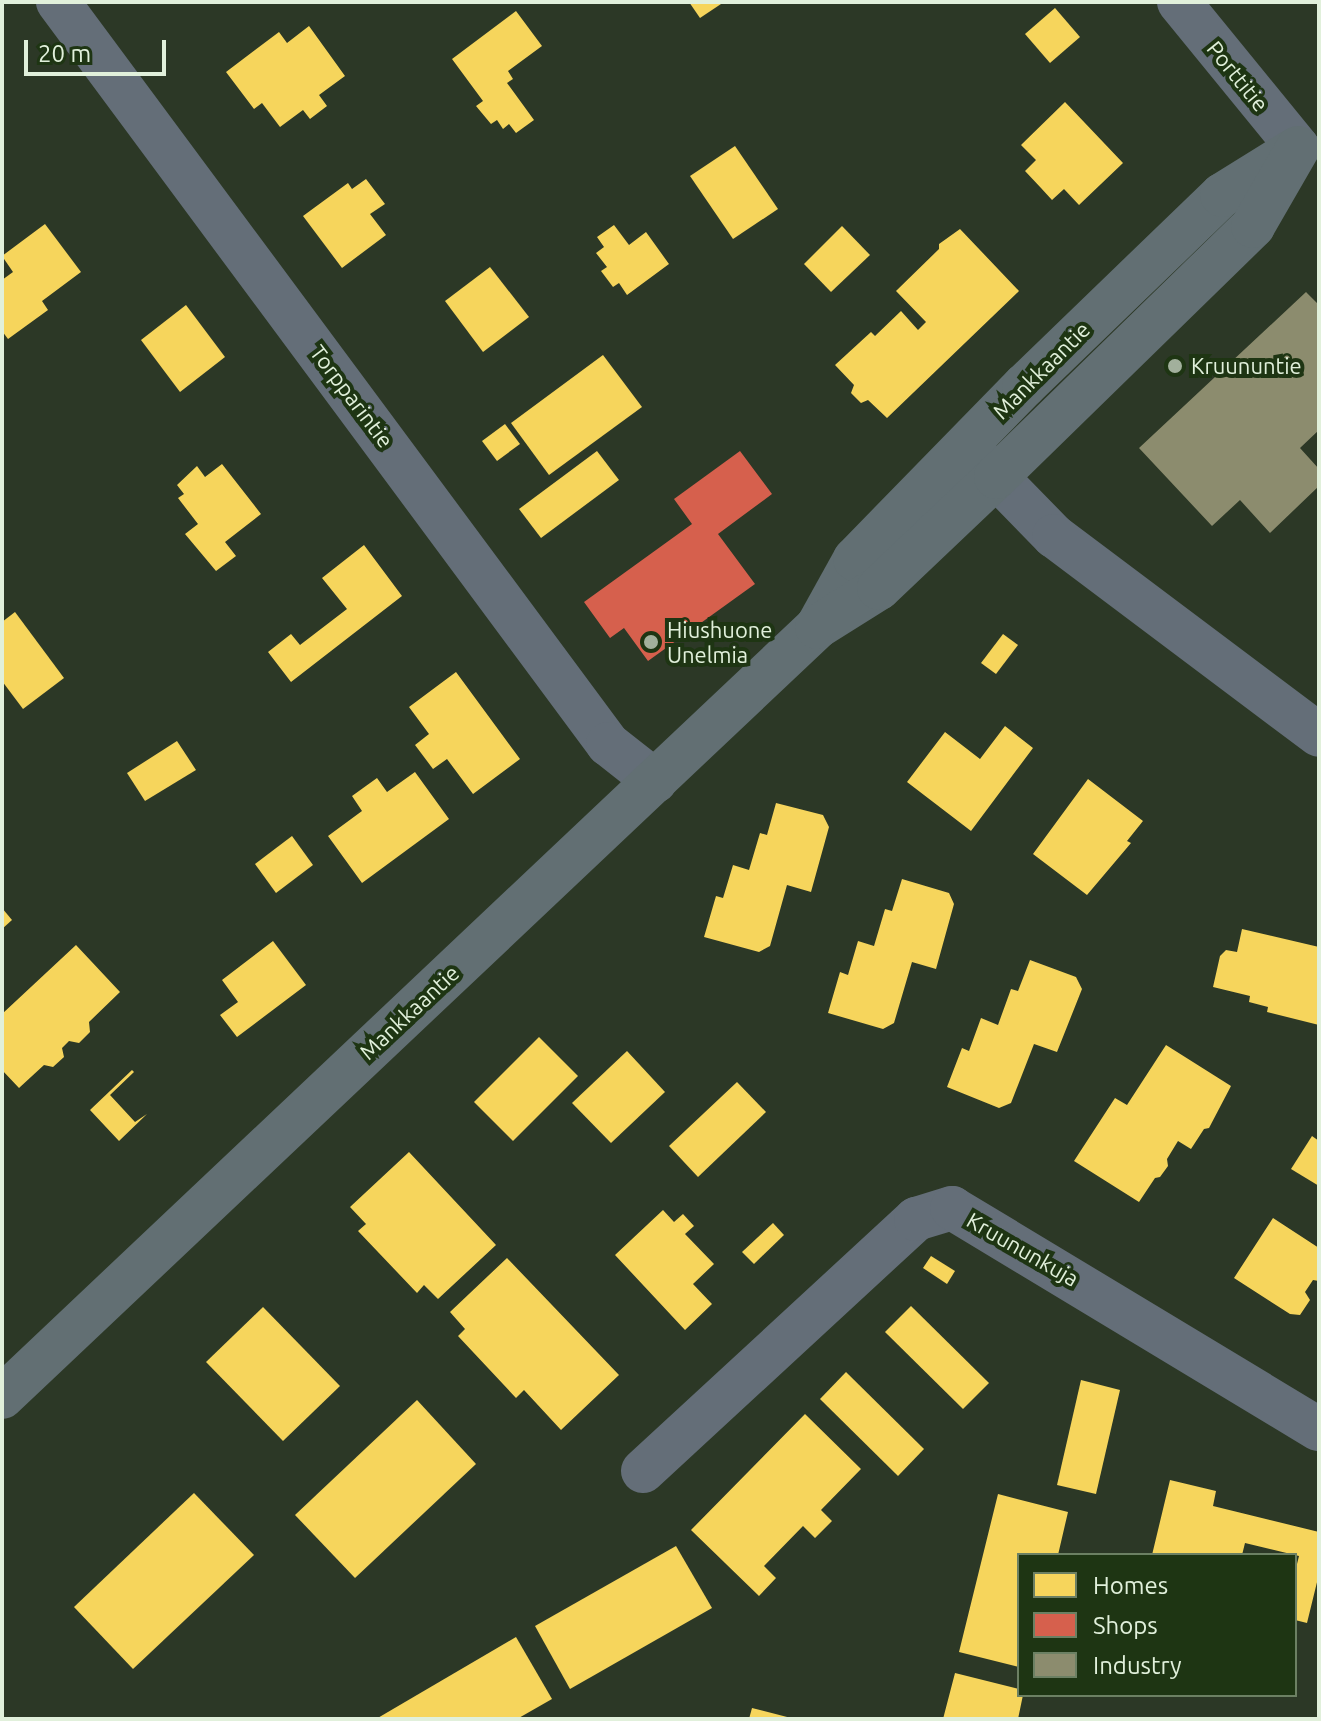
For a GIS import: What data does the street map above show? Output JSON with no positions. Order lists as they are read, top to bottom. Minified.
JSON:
{"streets":{"main road":["Mankkaantie"],"street":["Porttitie","Torpparintie","Kruununkuja"]},"crossings":[["Porttitie","Mankkaantie"],["Mankkaantie","Torpparintie"]],"places":["Kruununtie","Hiushuone Unelmia"],"legend":["Homes","Shops","Industry"],"scale_bar":"20 m"}
